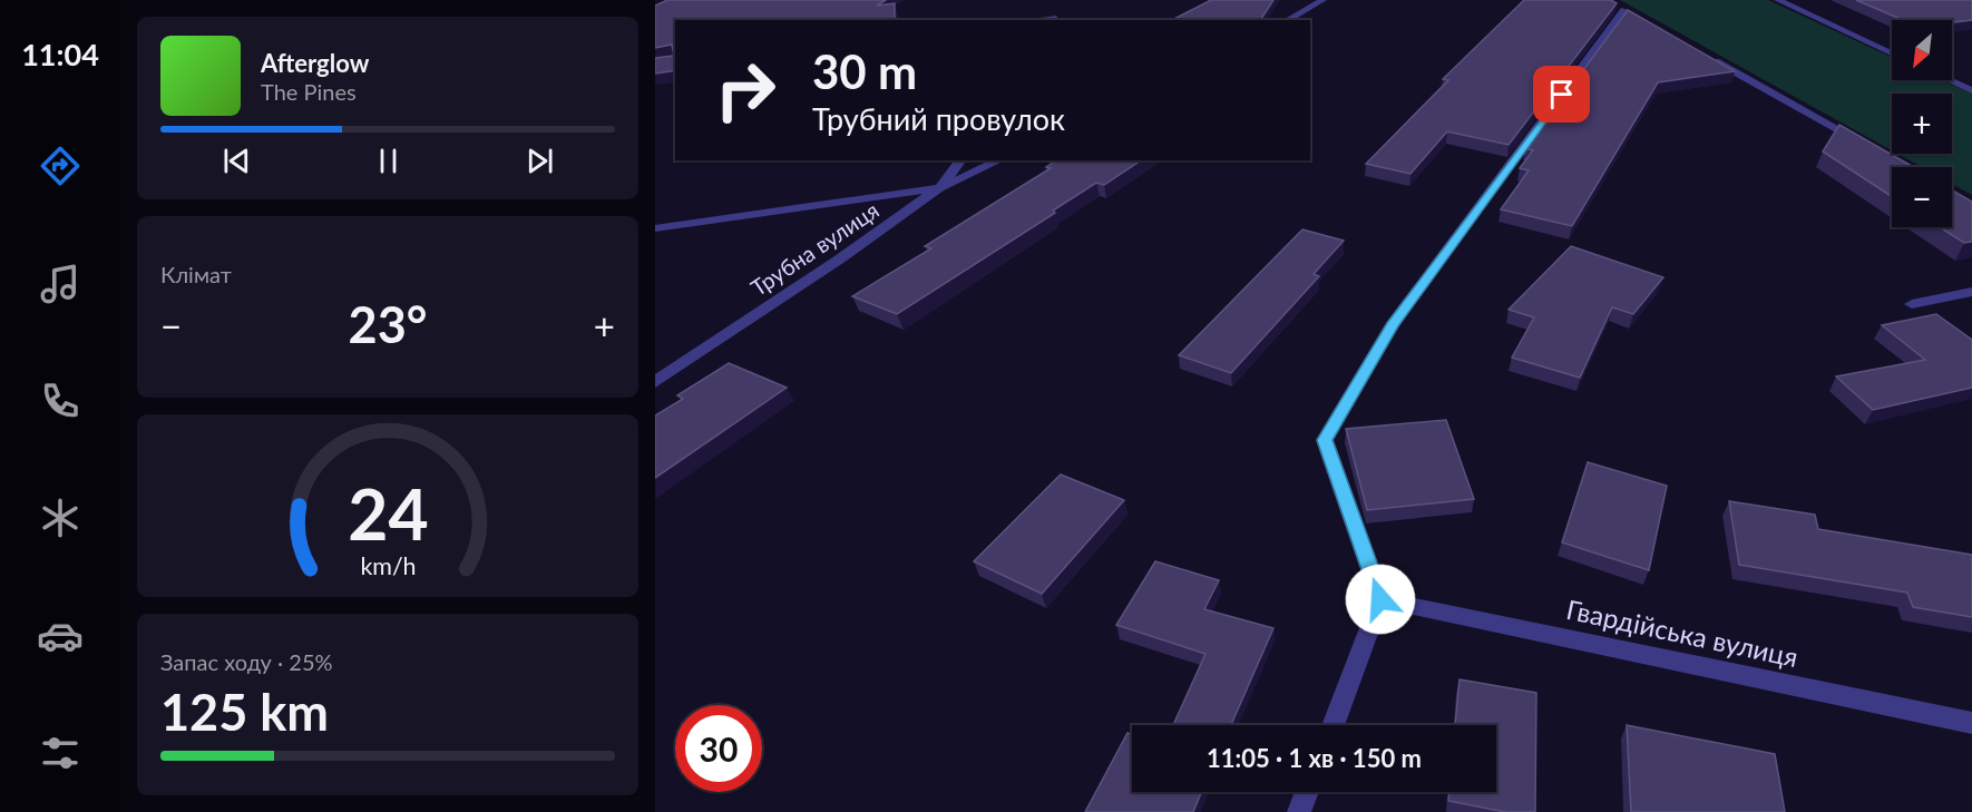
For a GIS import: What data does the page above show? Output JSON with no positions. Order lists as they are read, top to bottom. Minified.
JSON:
{"streets":{"street":["Трубна вулиця","Гвардійська вулиця"]},"north":"bottom left","page":{"tabs":"11:04","map_buttons":["+","−"],"turn":["30 m","Трубний провулок"],"song":["Afterglow","The Pines"],"tile":["Клімат",["Запас ходу · 25%","125 km"]],"heat":["−","23°","+"],"limit":"30","trip":"11:05 · 1 хв · 150 m","gauge":["24","km/h"]}}
